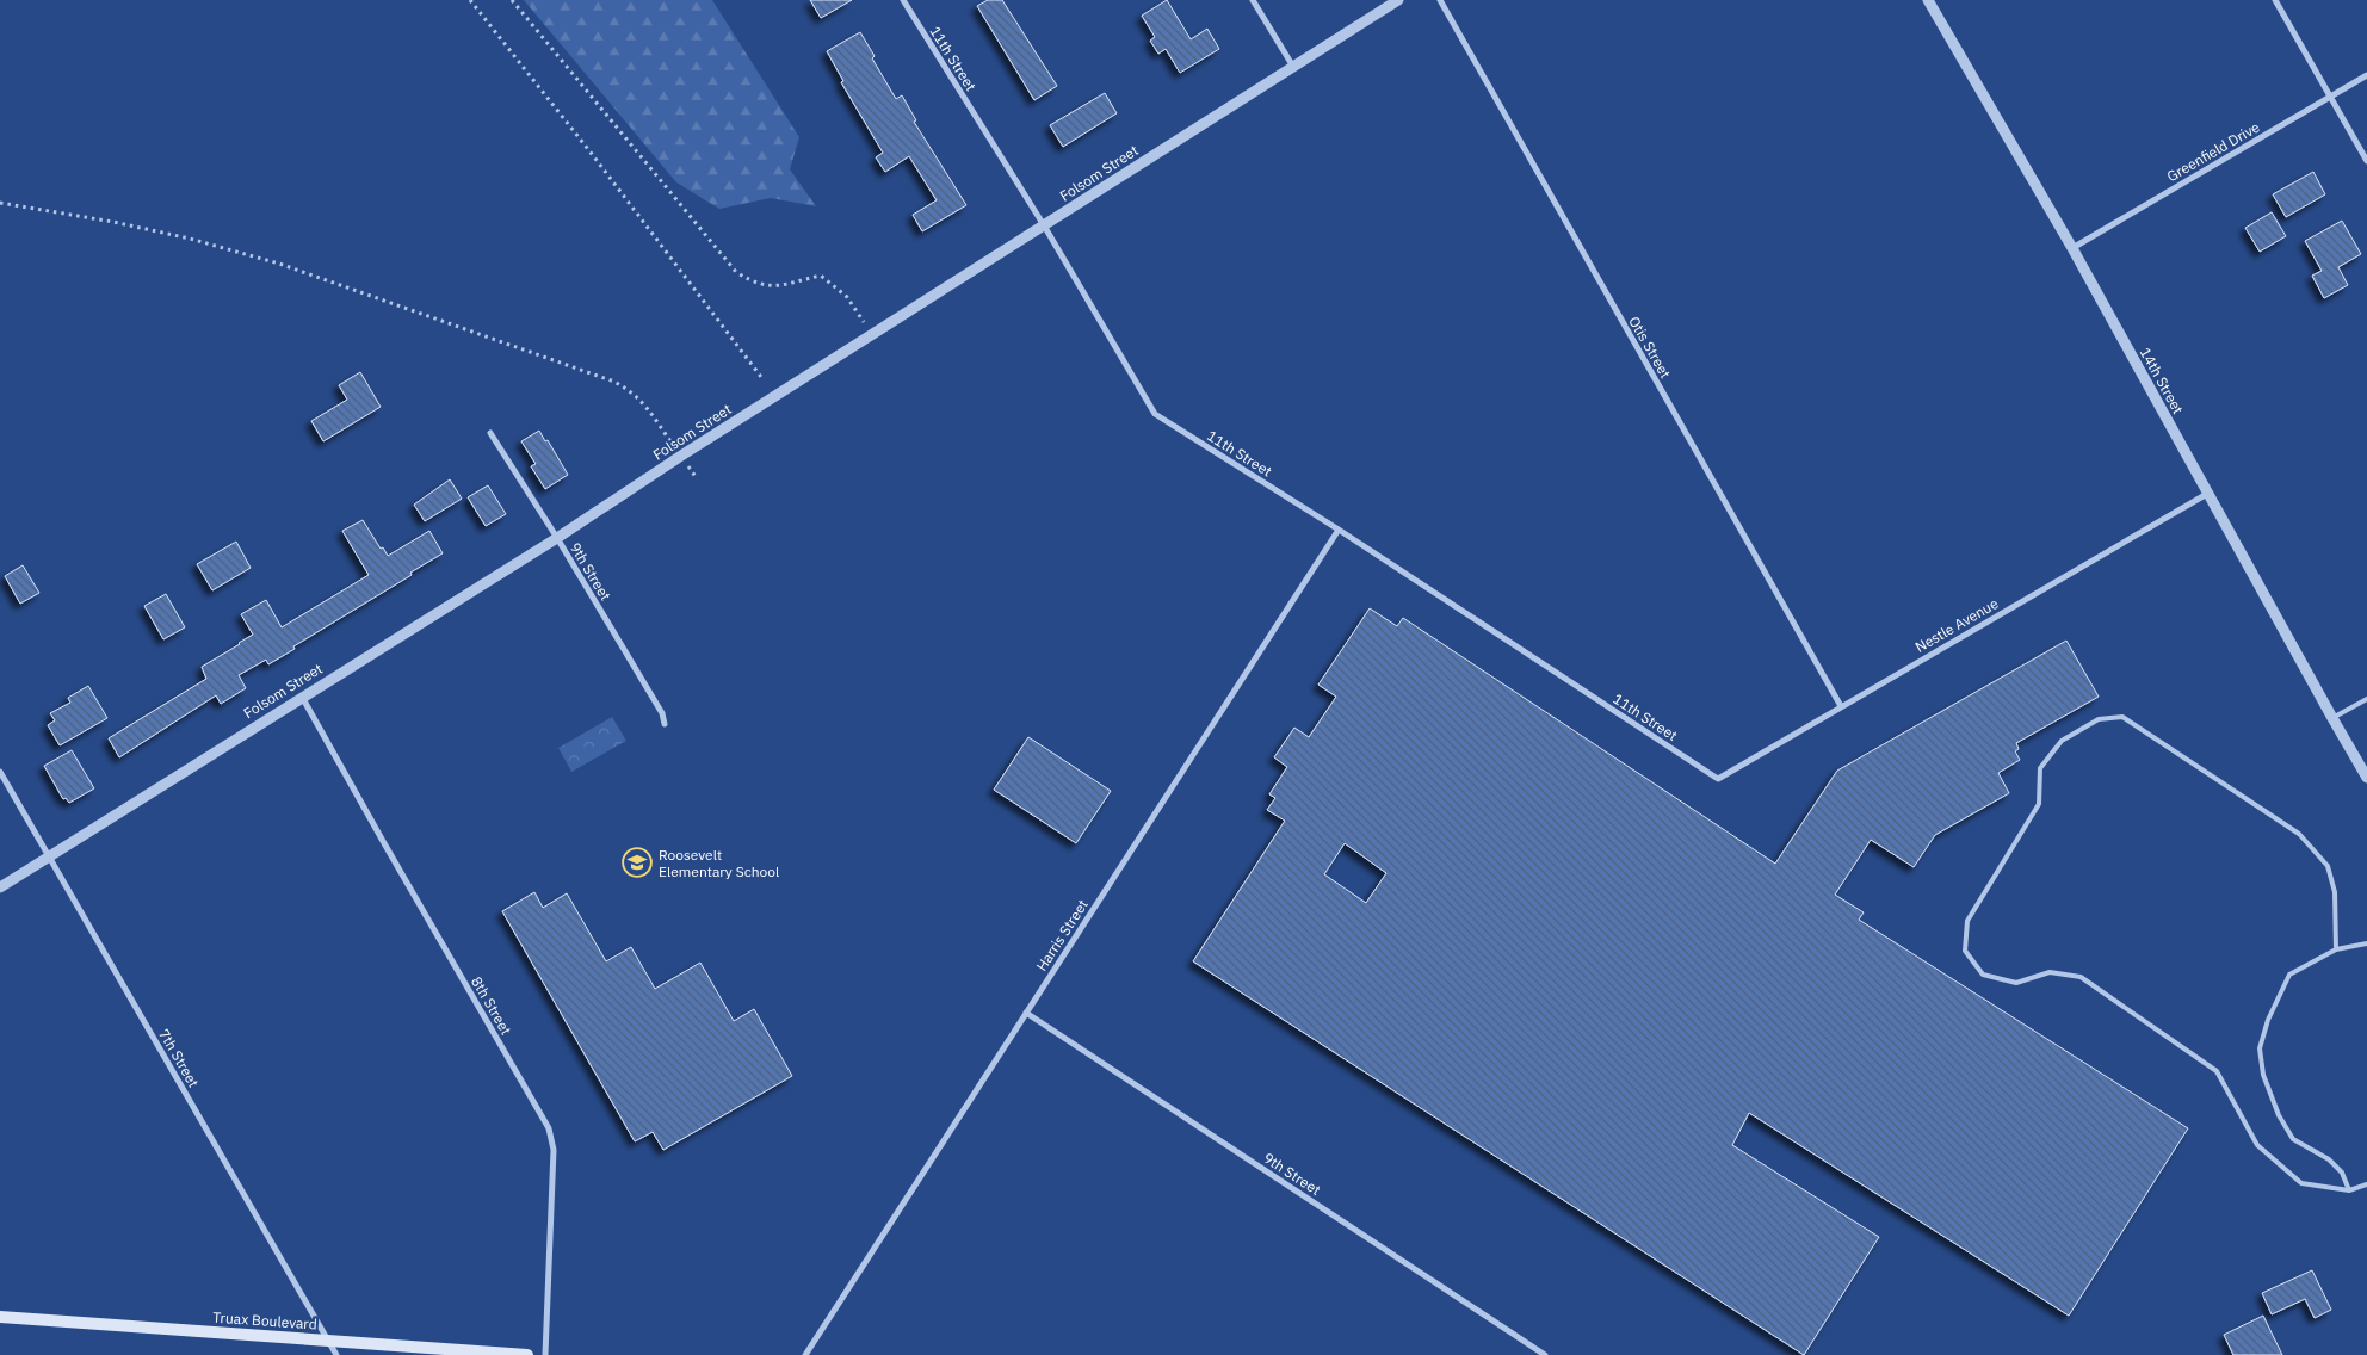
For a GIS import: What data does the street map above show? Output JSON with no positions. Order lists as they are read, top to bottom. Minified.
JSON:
{"streets":{"main road":["Truax Boulevard"],"street":["11th Street","Greenfield Drive","Folsom Street","Otis Street","14th Street","9th Street","Nestle Avenue","Harris Street","8th Street","7th Street"]},"crossings":[["11th Street","Folsom Street"],["11th Street","Nestle Avenue"],["11th Street","Harris Street"],["Greenfield Drive","14th Street"],["Folsom Street","9th Street"],["Folsom Street","8th Street"],["Folsom Street","7th Street"],["Otis Street","Nestle Avenue"],["14th Street","Nestle Avenue"],["9th Street","Harris Street"],["7th Street","Truax Boulevard"]],"places":{"school or university":["Roosevelt Elementary School"]}}
